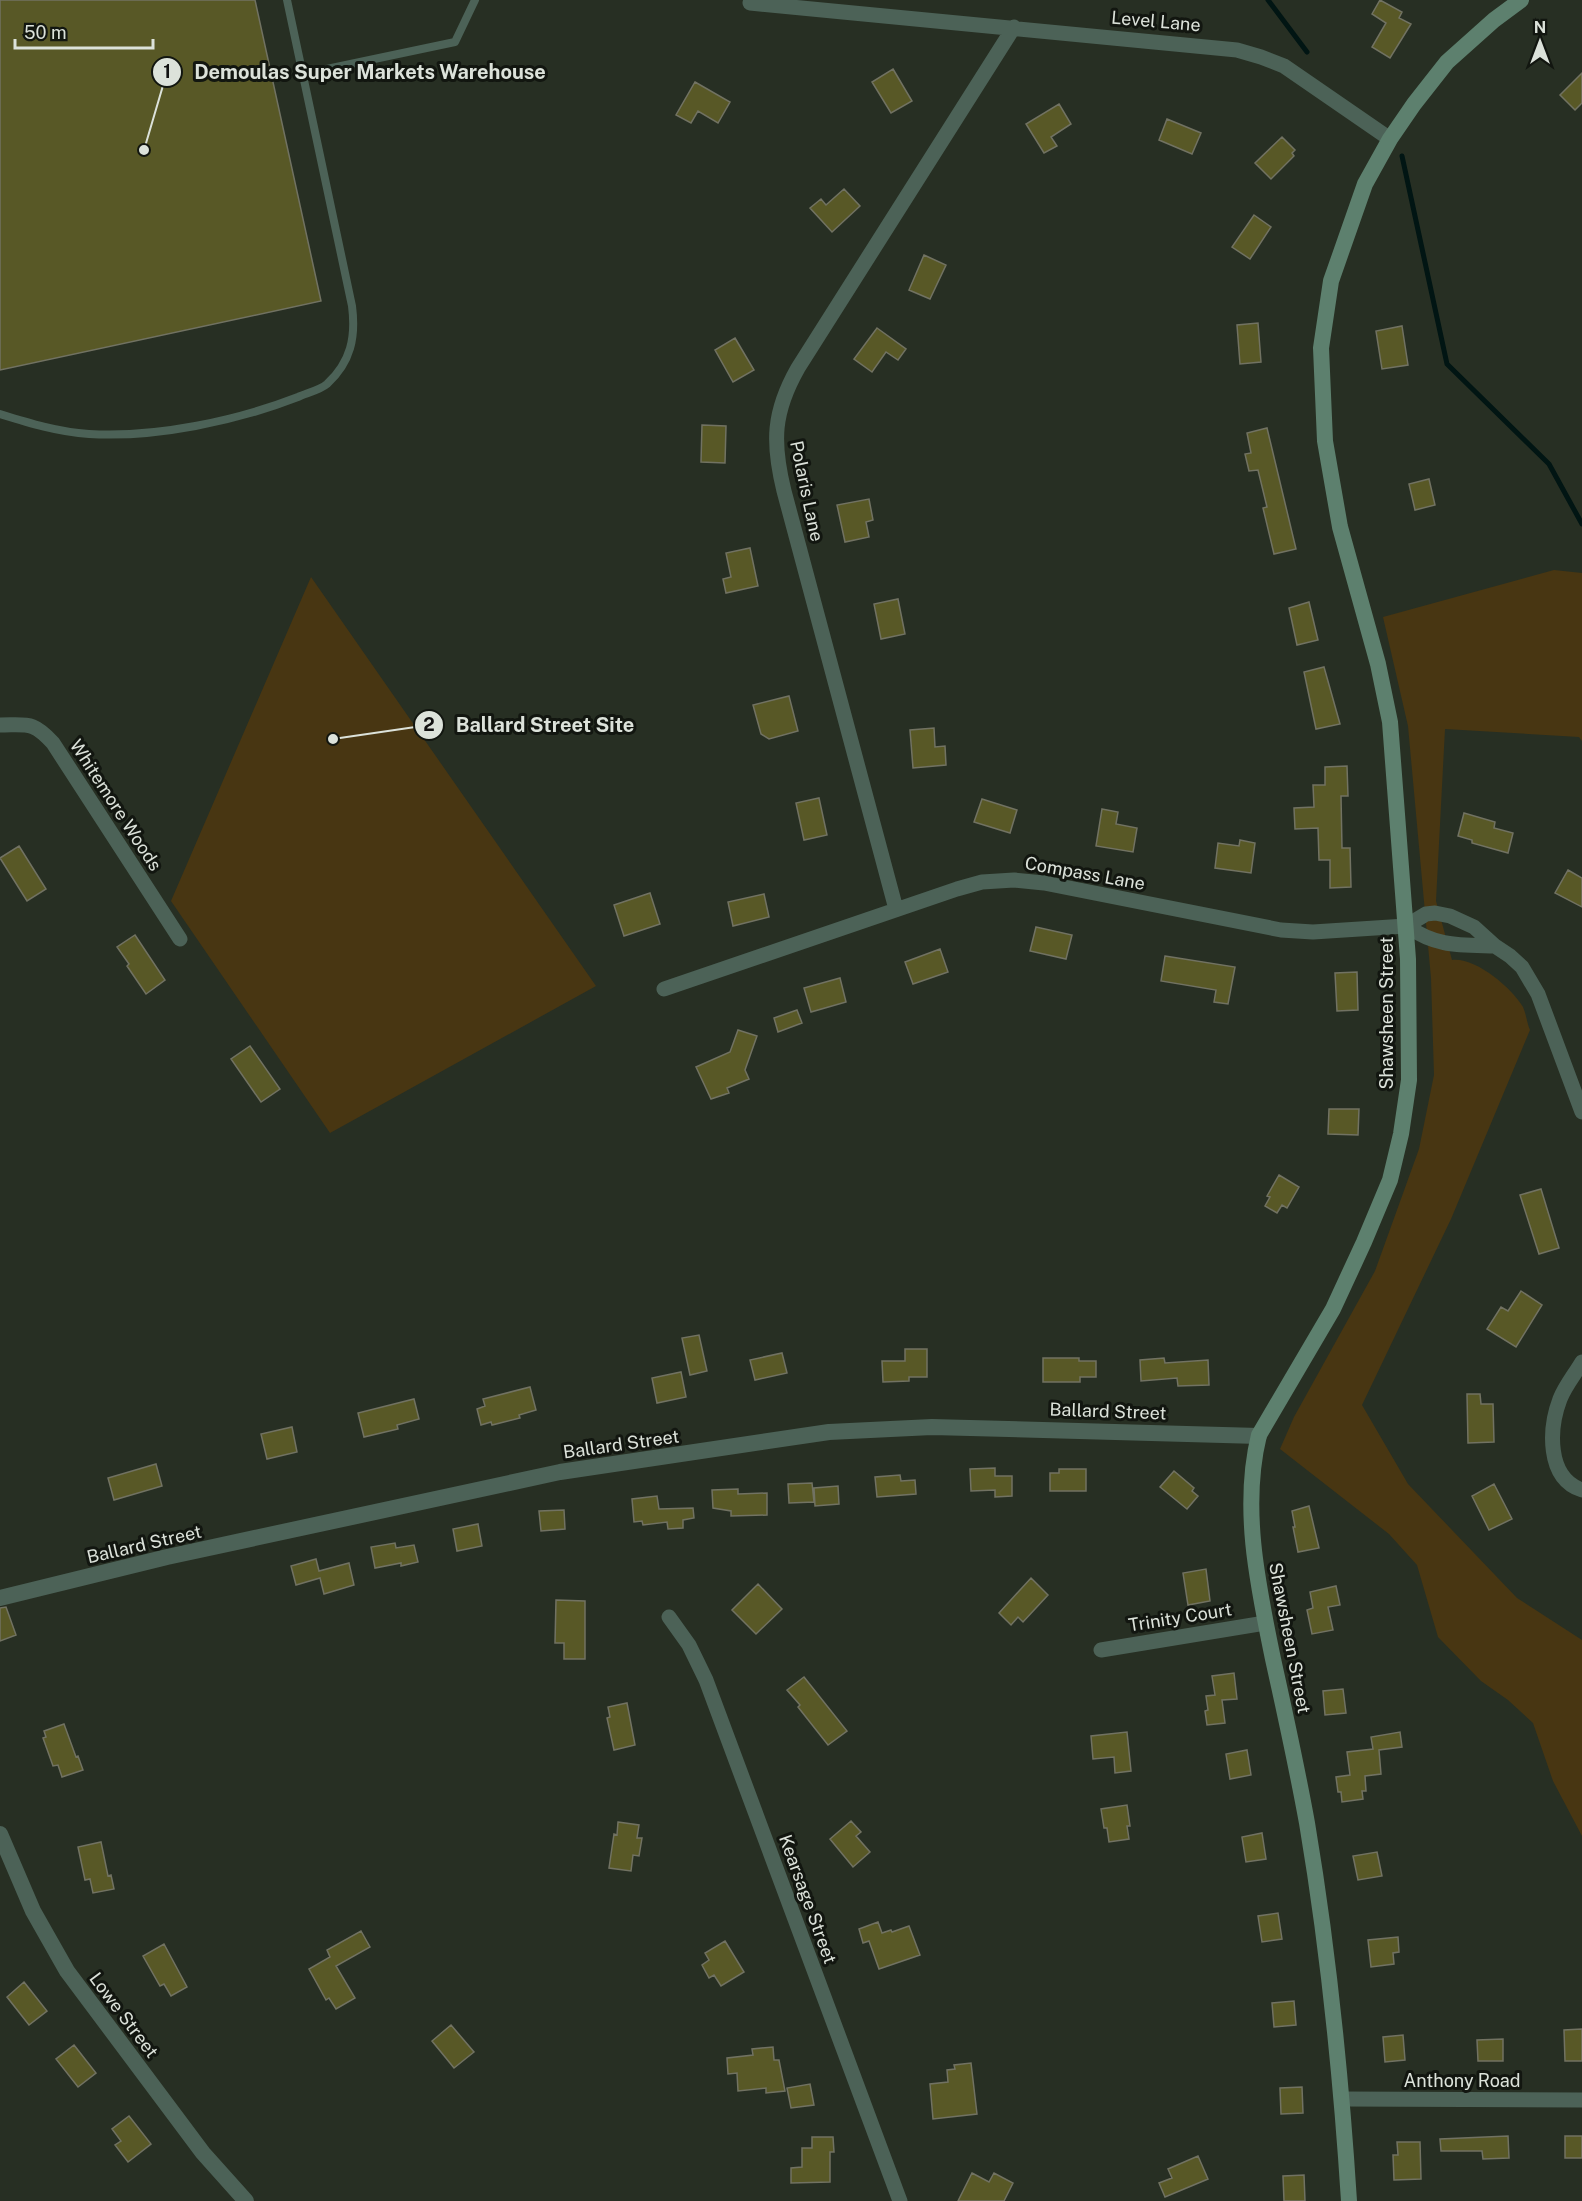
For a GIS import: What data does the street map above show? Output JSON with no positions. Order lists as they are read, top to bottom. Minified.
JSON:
{"streets":{"main road":["Shawsheen Street"],"street":["Level Lane","Polaris Lane","Whitemore Woods","Compass Lane","Ballard Street","Trinity Court","Kearsage Street","Lowe Street","Anthony Road"]},"crossings":[["Level Lane","Polaris Lane"],["Level Lane","Shawsheen Street"],["Polaris Lane","Compass Lane"],["Compass Lane","Shawsheen Street"],["Shawsheen Street","Ballard Street"],["Shawsheen Street","Trinity Court"],["Shawsheen Street","Anthony Road"]],"places":["Demoulas Super Markets Warehouse","Ballard Street Site"],"scale_bar":"50 m","north":"top"}
